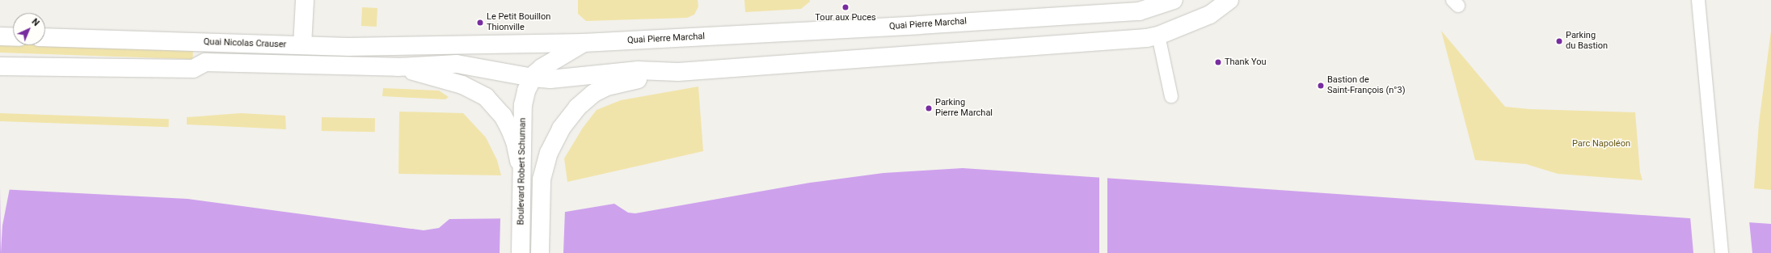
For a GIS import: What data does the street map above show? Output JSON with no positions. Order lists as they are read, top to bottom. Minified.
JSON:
{"streets":{"main road":["Quai Pierre Marchal","Quai Nicolas Crauser","Boulevard Robert Schuman"]},"crossings":[["Quai Pierre Marchal","Quai Nicolas Crauser"],["Quai Pierre Marchal","Boulevard Robert Schuman"]],"parks":["Parc Napoléon"],"places":["Tour aux Puces","Le Petit Bouillon Thionville","Parking du Bastion","Thank You","Bastion de Saint-François (n°3)","Parking Pierre Marchal"],"north":"top right"}
